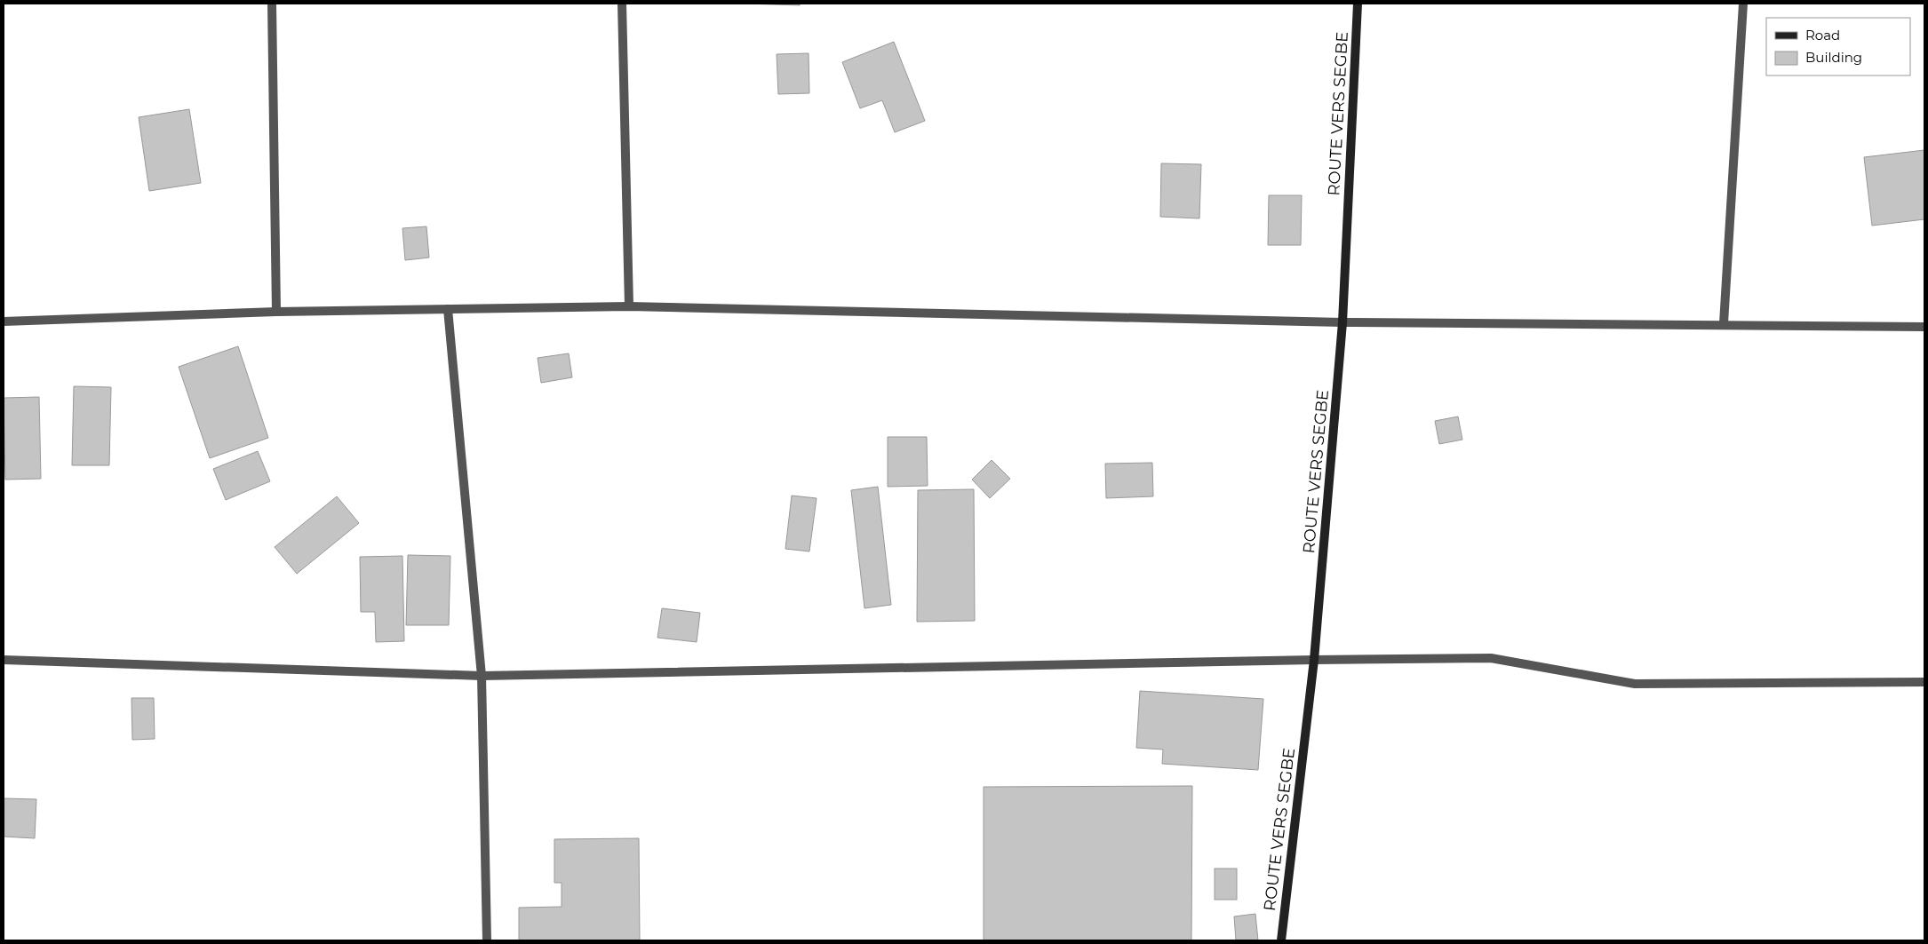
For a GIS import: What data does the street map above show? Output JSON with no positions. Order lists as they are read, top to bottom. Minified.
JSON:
{"streets":{"main road":["ROUTE VERS SEGBE"]},"legend":["Road","Building"]}
